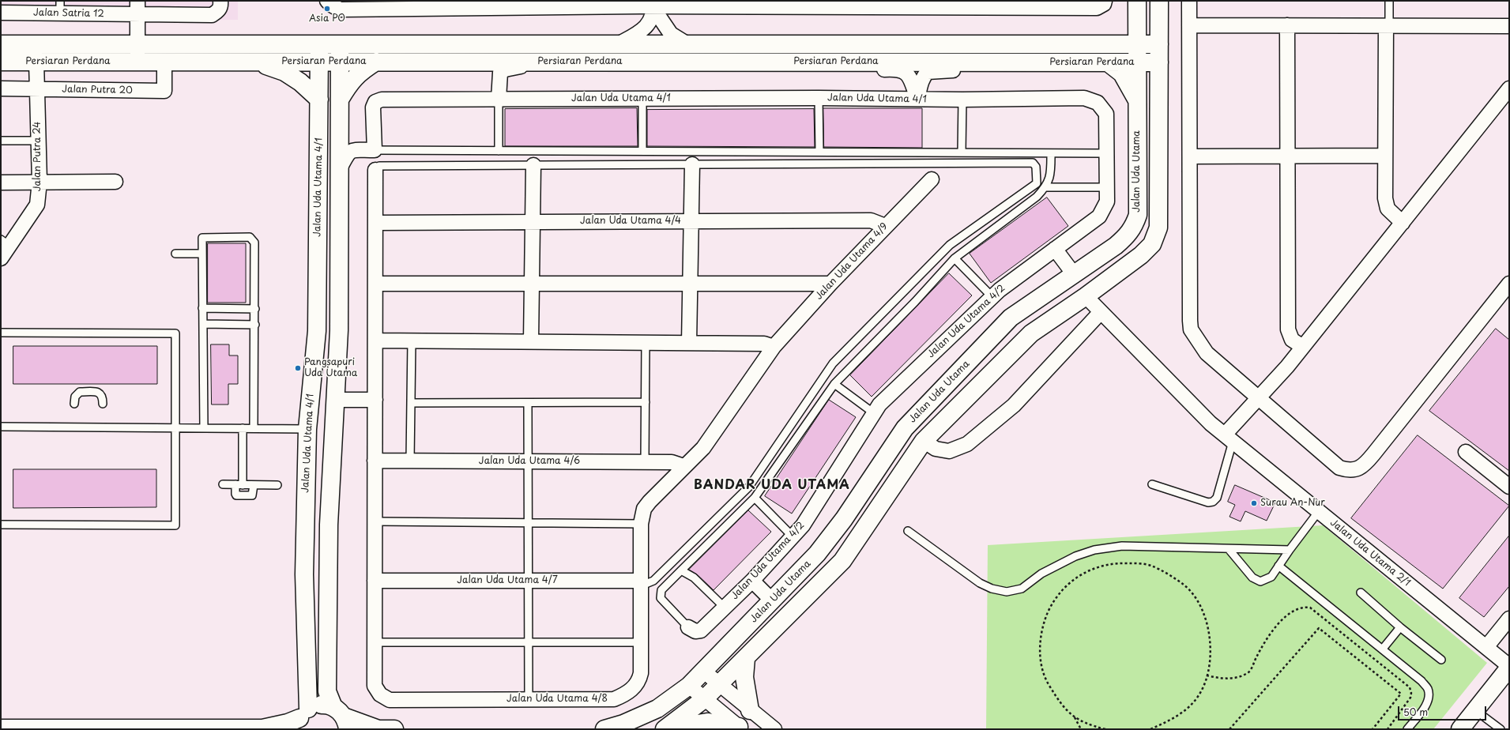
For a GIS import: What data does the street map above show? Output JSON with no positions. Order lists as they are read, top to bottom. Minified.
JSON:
{"streets":{"street":["Jalan Satria 12","Persiaran Perdana","Jalan Putra 20","Jalan Uda Utama 4/1","Jalan Putra 24","Jalan Uda Utama","Jalan Uda Utama 4/4","Jalan Uda Utama 4/9","Jalan Uda Utama 4/2","Jalan Uda Utama 4/6","Jalan Uda Utama 2/1","Jalan Uda Utama 4/7","Jalan Uda Utama 4/8"]},"crossings":[["Persiaran Perdana","Jalan Putra 20"],["Persiaran Perdana","Jalan Uda Utama 4/1"],["Persiaran Perdana","Jalan Putra 24"],["Persiaran Perdana","Jalan Uda Utama"],["Jalan Putra 20","Jalan Putra 24"],["Jalan Uda Utama 4/1","Jalan Uda Utama 4/2"],["Jalan Uda Utama 4/4","Jalan Uda Utama 4/9"],["Jalan Uda Utama 4/9","Jalan Uda Utama 4/6"],["Jalan Uda Utama 4/9","Jalan Uda Utama 4/8"],["Jalan Uda Utama 4/6","Jalan Uda Utama 4/8"],["Jalan Uda Utama 4/7","Jalan Uda Utama 4/8"]],"districts":["BANDAR UDA UTAMA"],"places":["Asia PO","Pangsapuri Uda Utama","Surau An-Nur"],"scale_bar":"50 m"}
